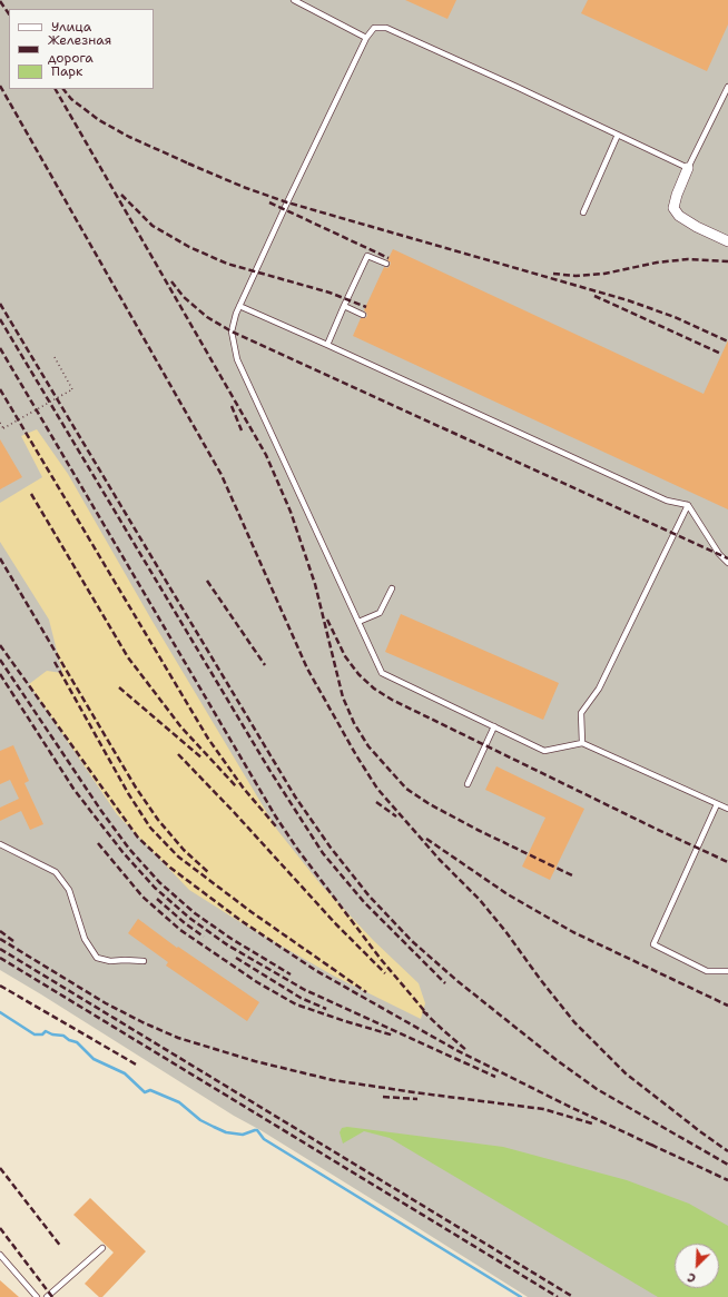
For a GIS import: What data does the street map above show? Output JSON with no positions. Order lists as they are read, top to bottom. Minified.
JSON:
{"legend":["Улица","Железная дорога","Парк"],"north":"bottom left"}
